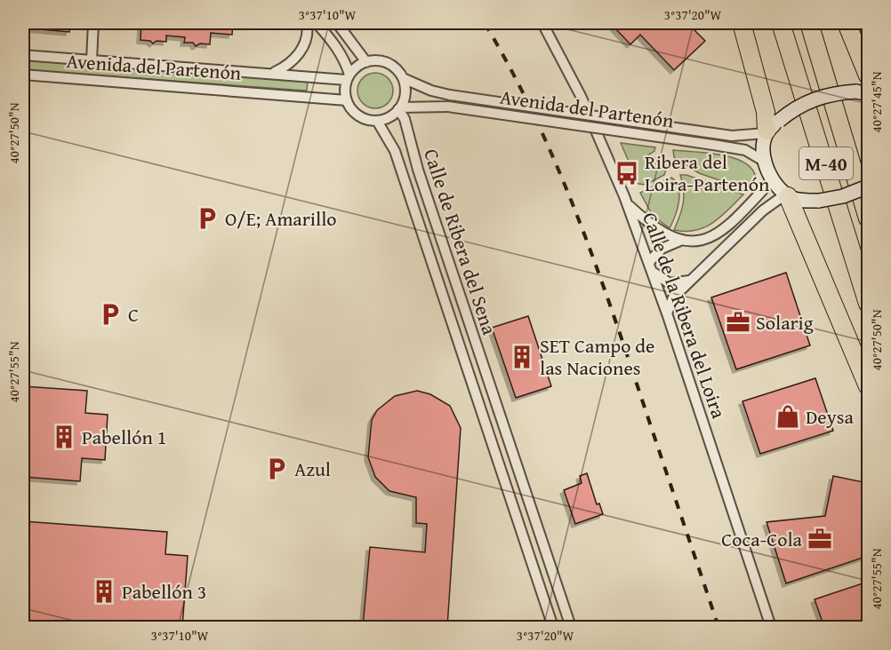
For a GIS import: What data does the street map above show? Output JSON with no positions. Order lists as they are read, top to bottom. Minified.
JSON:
{"streets":{"highway":["M-40"],"street":["Avenida del Partenón","Calle de Ribera del Sena","Calle de la Ribera del Loira"]},"crossings":[["Avenida del Partenón","Calle de Ribera del Sena"]],"places":{"bus stop":["Ribera del Loira-Partenón"],"parking":["O/E; Amarillo","C","Azul"],"office":["Solarig","Coca-Cola"],"building":["SET Campo de las Naciones","Pabellón 1","Pabellón 3"],"shop":["Deysa"]},"coordinates":["3°37'10\"W","3°37'20\"W","40°27'45\"N","40°27'50\"N","40°27'55\"N"]}
